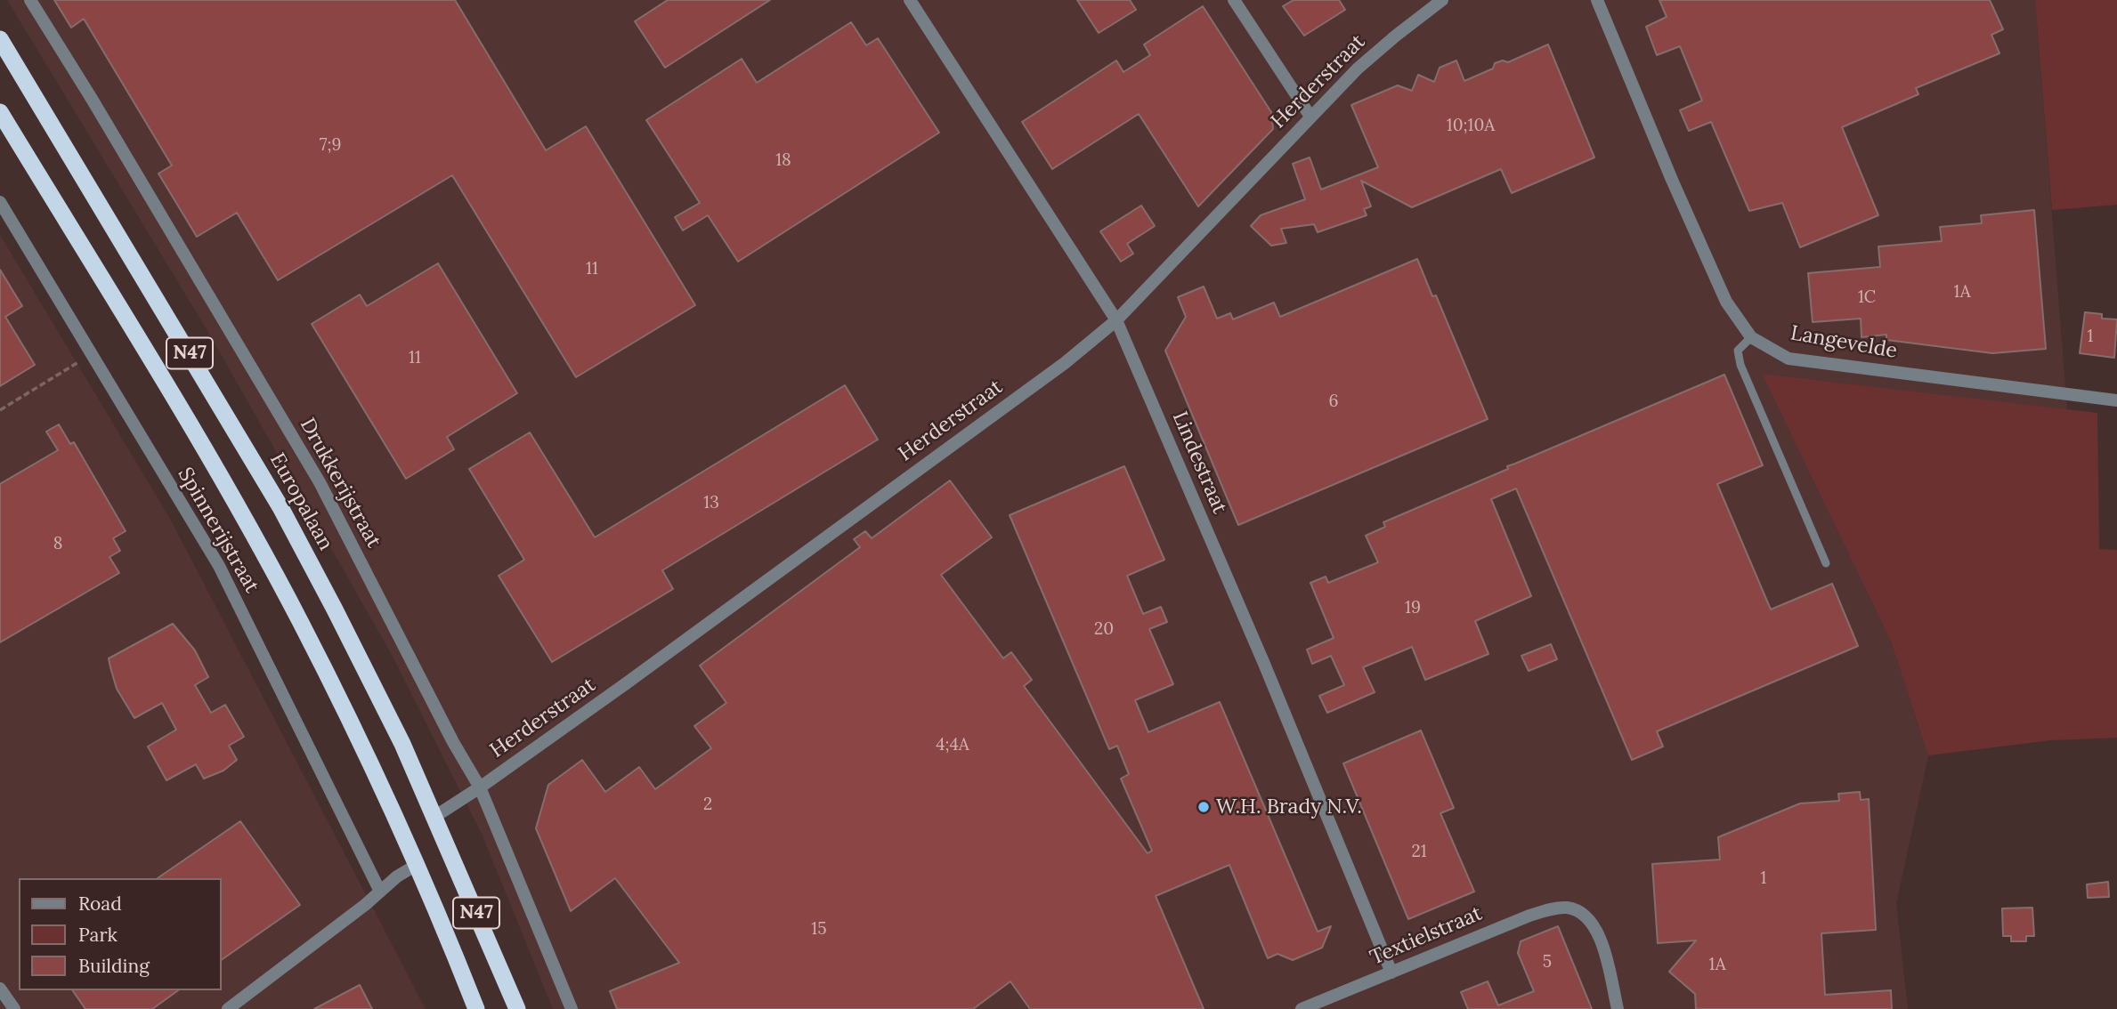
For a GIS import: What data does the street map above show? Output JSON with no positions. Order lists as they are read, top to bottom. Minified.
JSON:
{"streets":{"highway":["N47","Europalaan"],"street":["Herderstraat","Langevelde","Lindestraat","Drukkerijstraat","Spinnerijstraat","Textielstraat"]},"crossings":[["Herderstraat","Lindestraat"],["Herderstraat","Drukkerijstraat"],["Herderstraat","Europalaan"],["Lindestraat","Textielstraat"]],"places":["W.H. Brady N.V."],"house_numbers":["10;10A","7;9","18","11","1A","1C","1","11","6","13","8","19","20","4;4A","2","21","1","15","5","1A"],"legend":["Road","Park","Building"]}
